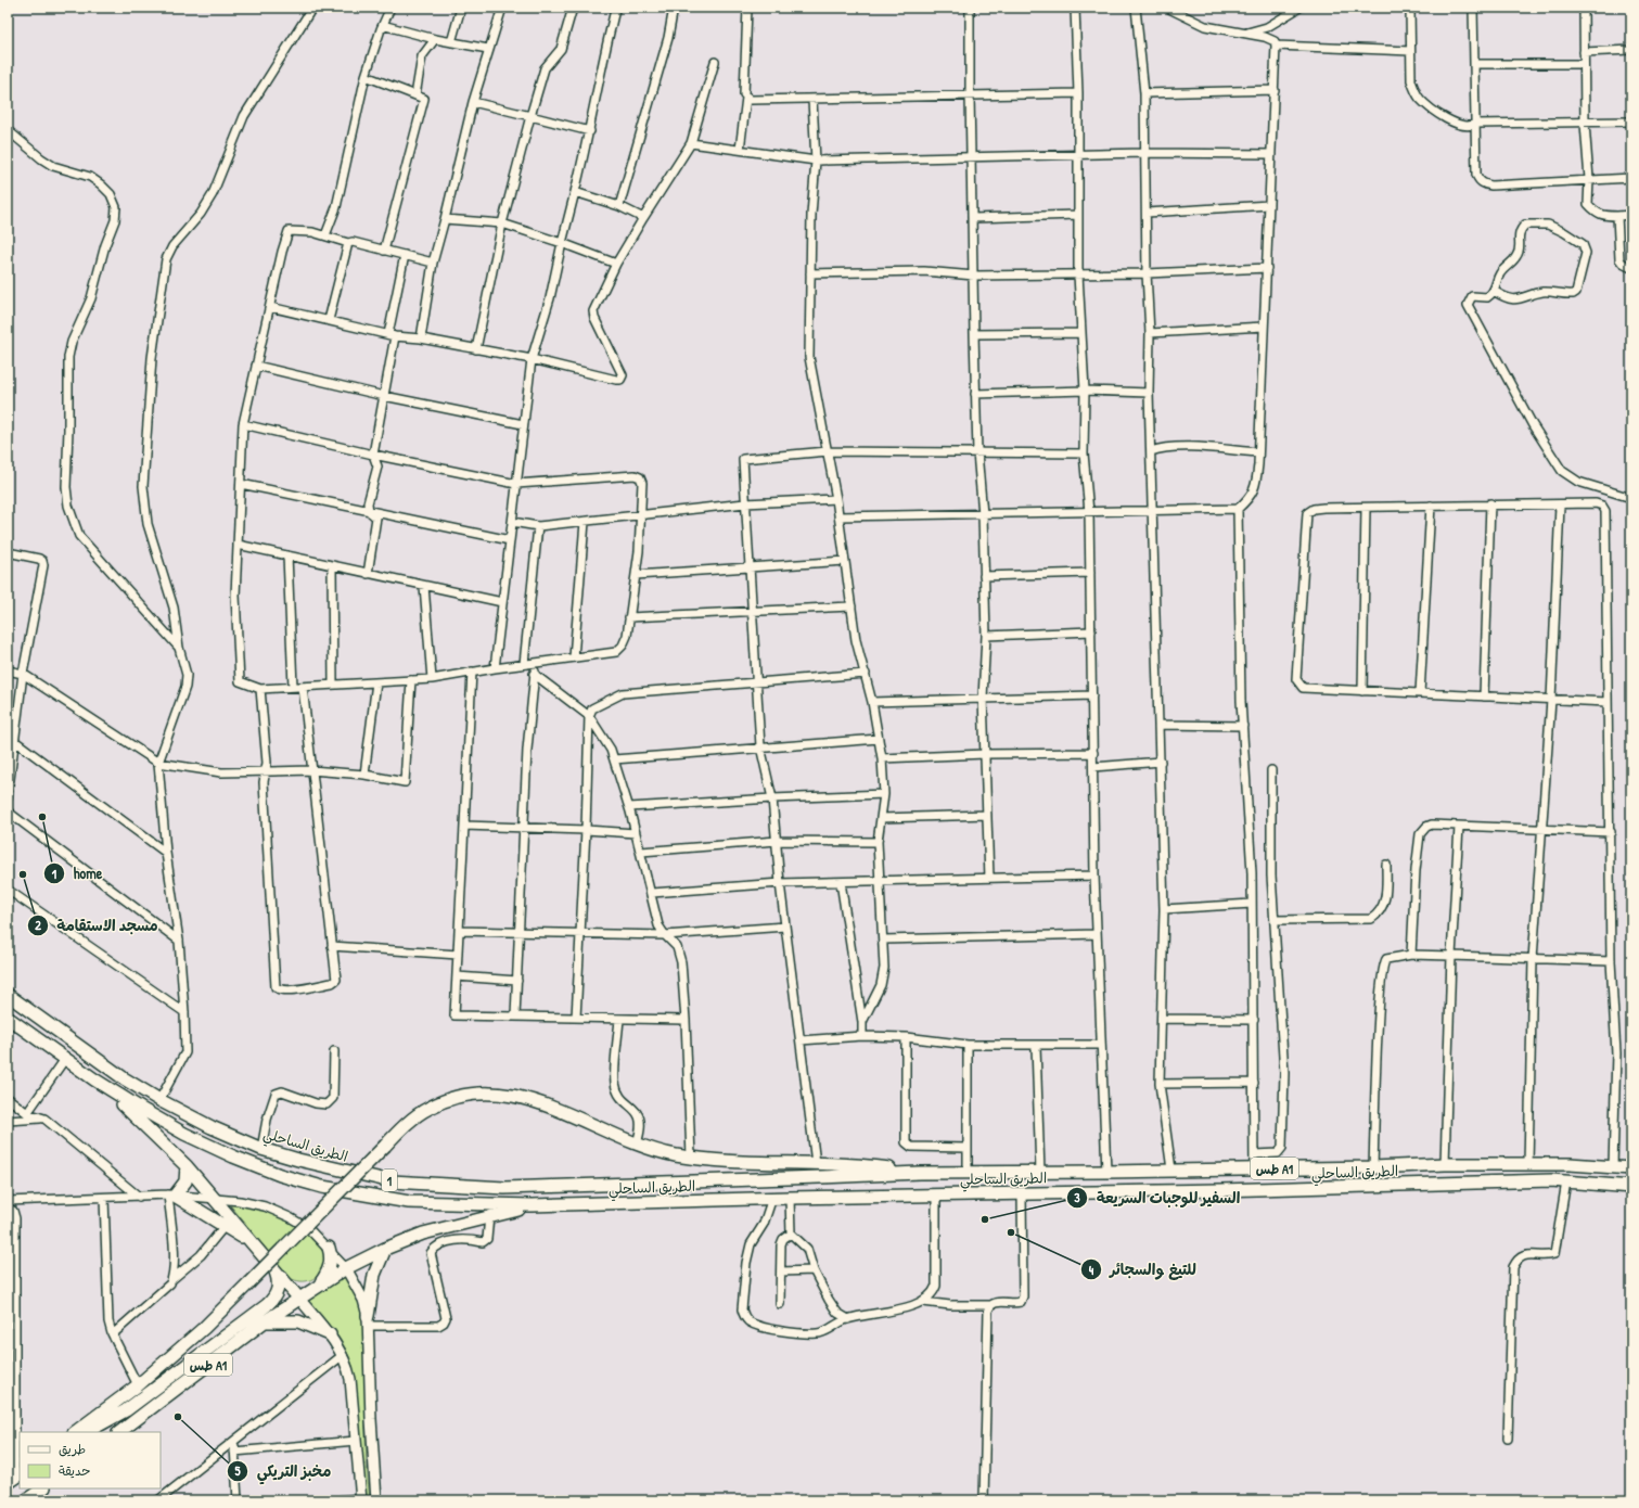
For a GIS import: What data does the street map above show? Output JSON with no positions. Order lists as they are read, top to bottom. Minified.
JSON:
{"streets":{"highway":["الطريق الساحلي","طس A1","1"]},"places":["home","مسجد الاستقامة","السفير للوجبات السريعة","للتيغ والسجائر","مخبز التريكي"],"legend":["طريق","حديقة"]}
